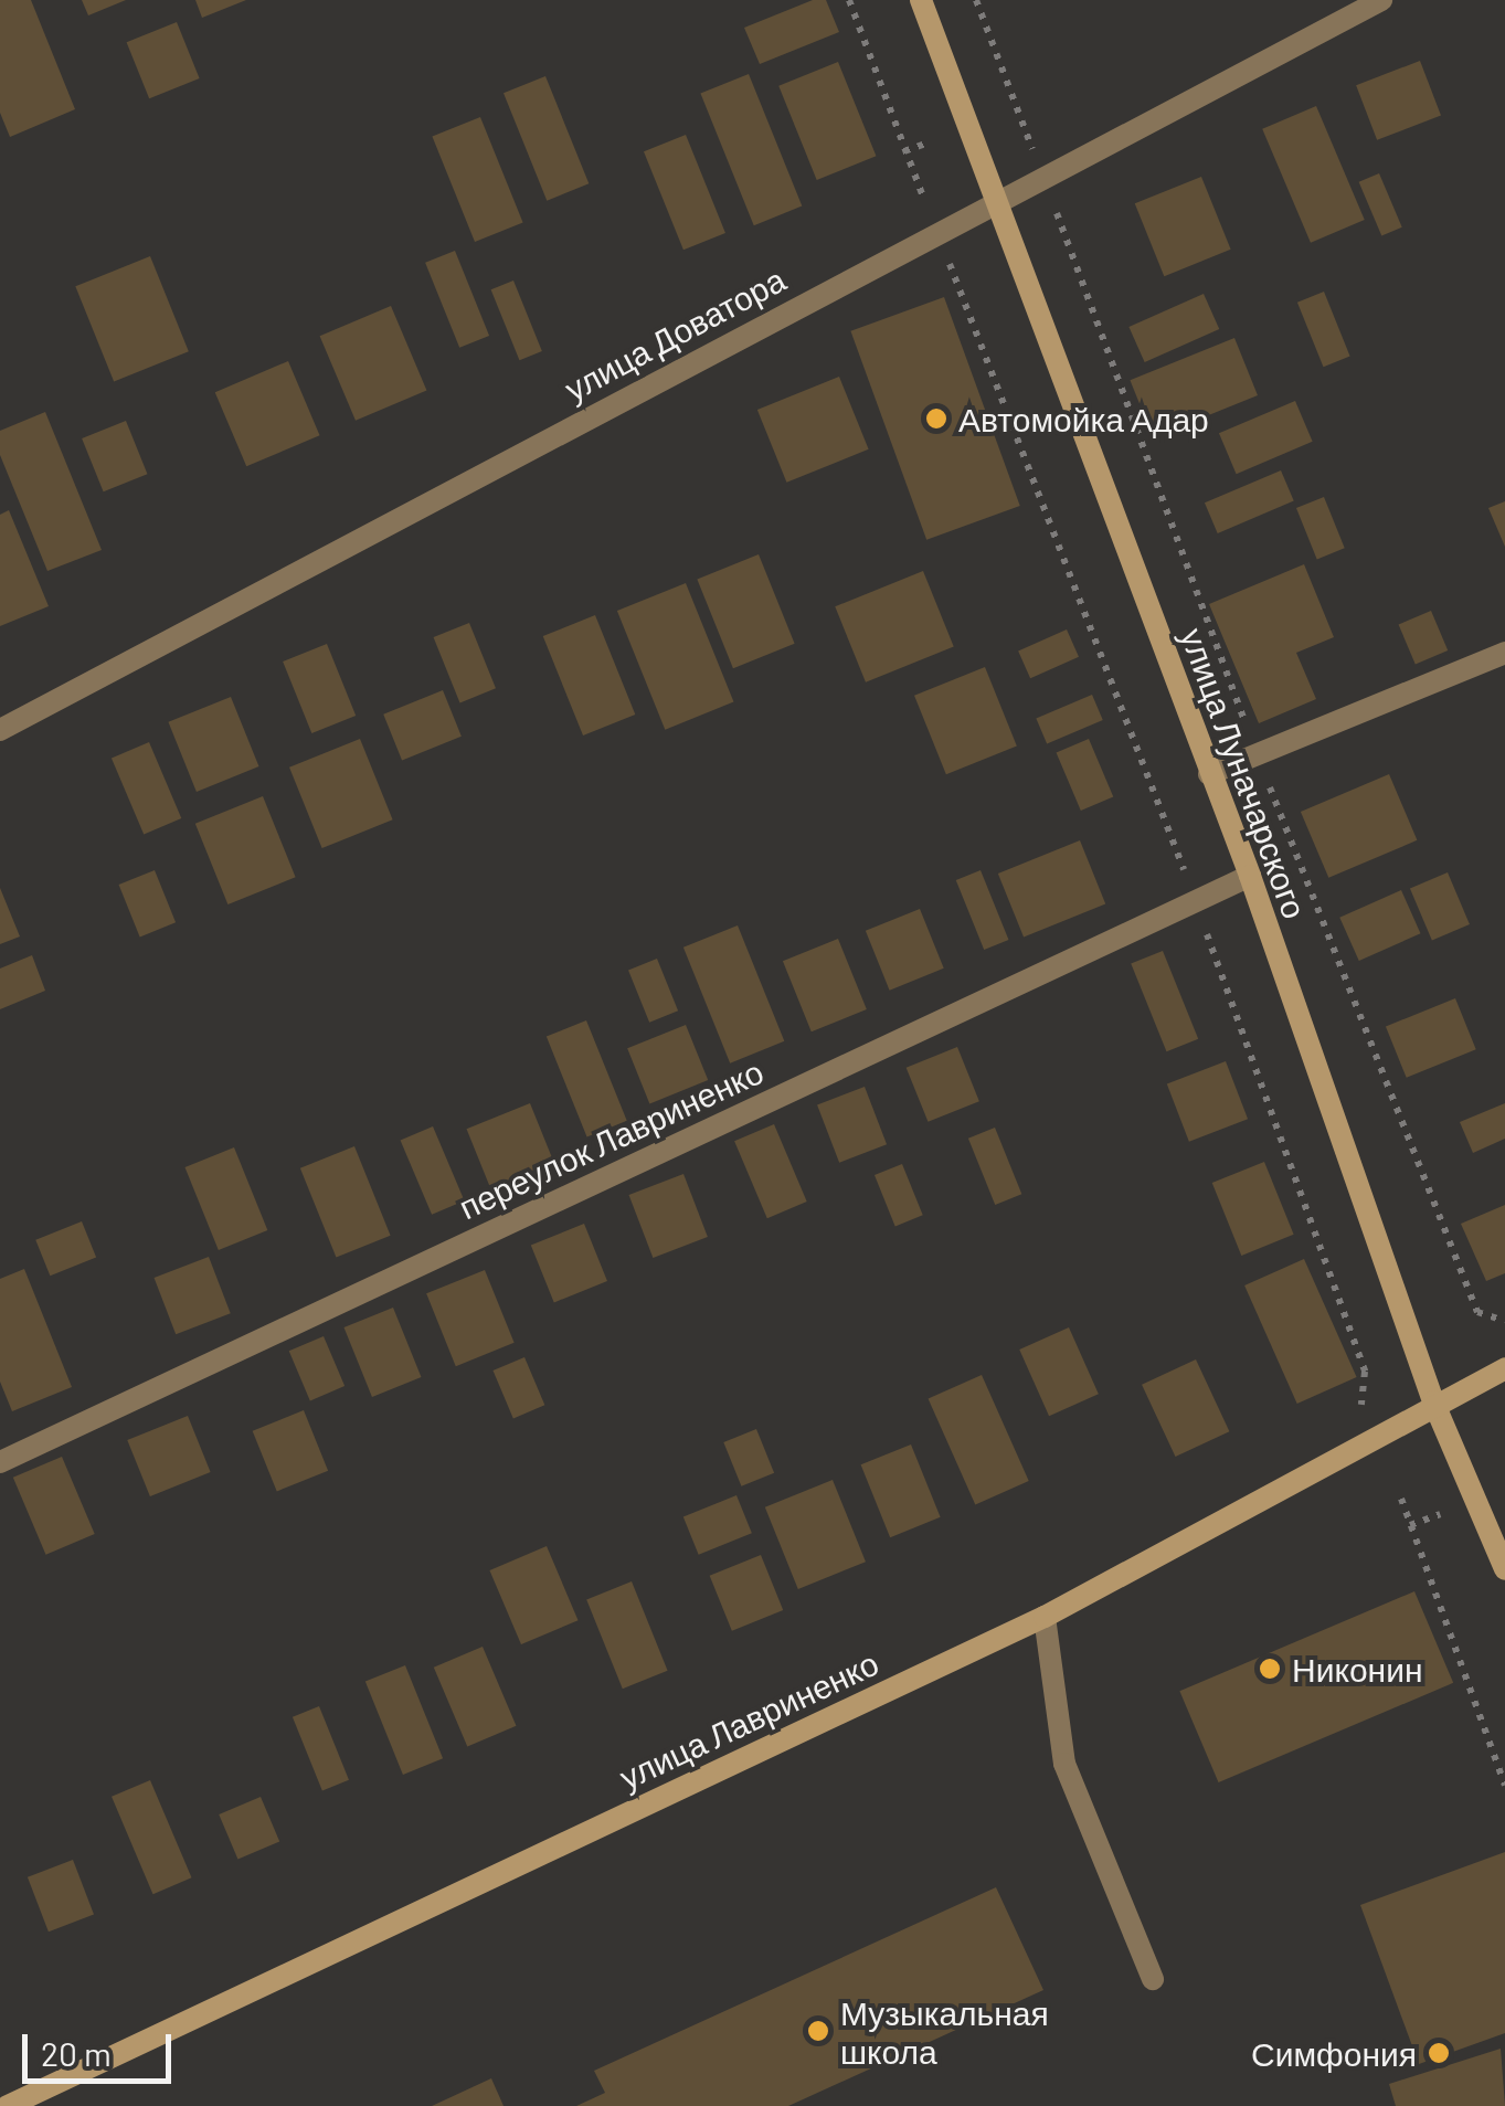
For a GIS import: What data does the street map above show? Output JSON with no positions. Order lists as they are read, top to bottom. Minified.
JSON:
{"streets":{"main road":["улица Луначарского","улица Лавриненко"],"street":["улица Доватора","переулок Лавриненко"]},"crossings":[["улица Доватора","улица Луначарского"],["улица Луначарского","переулок Лавриненко"],["улица Луначарского","улица Лавриненко"]],"places":["Автомойка Адар","Никонин","Музыкальная школа","Симфония"],"scale_bar":"20 m"}
